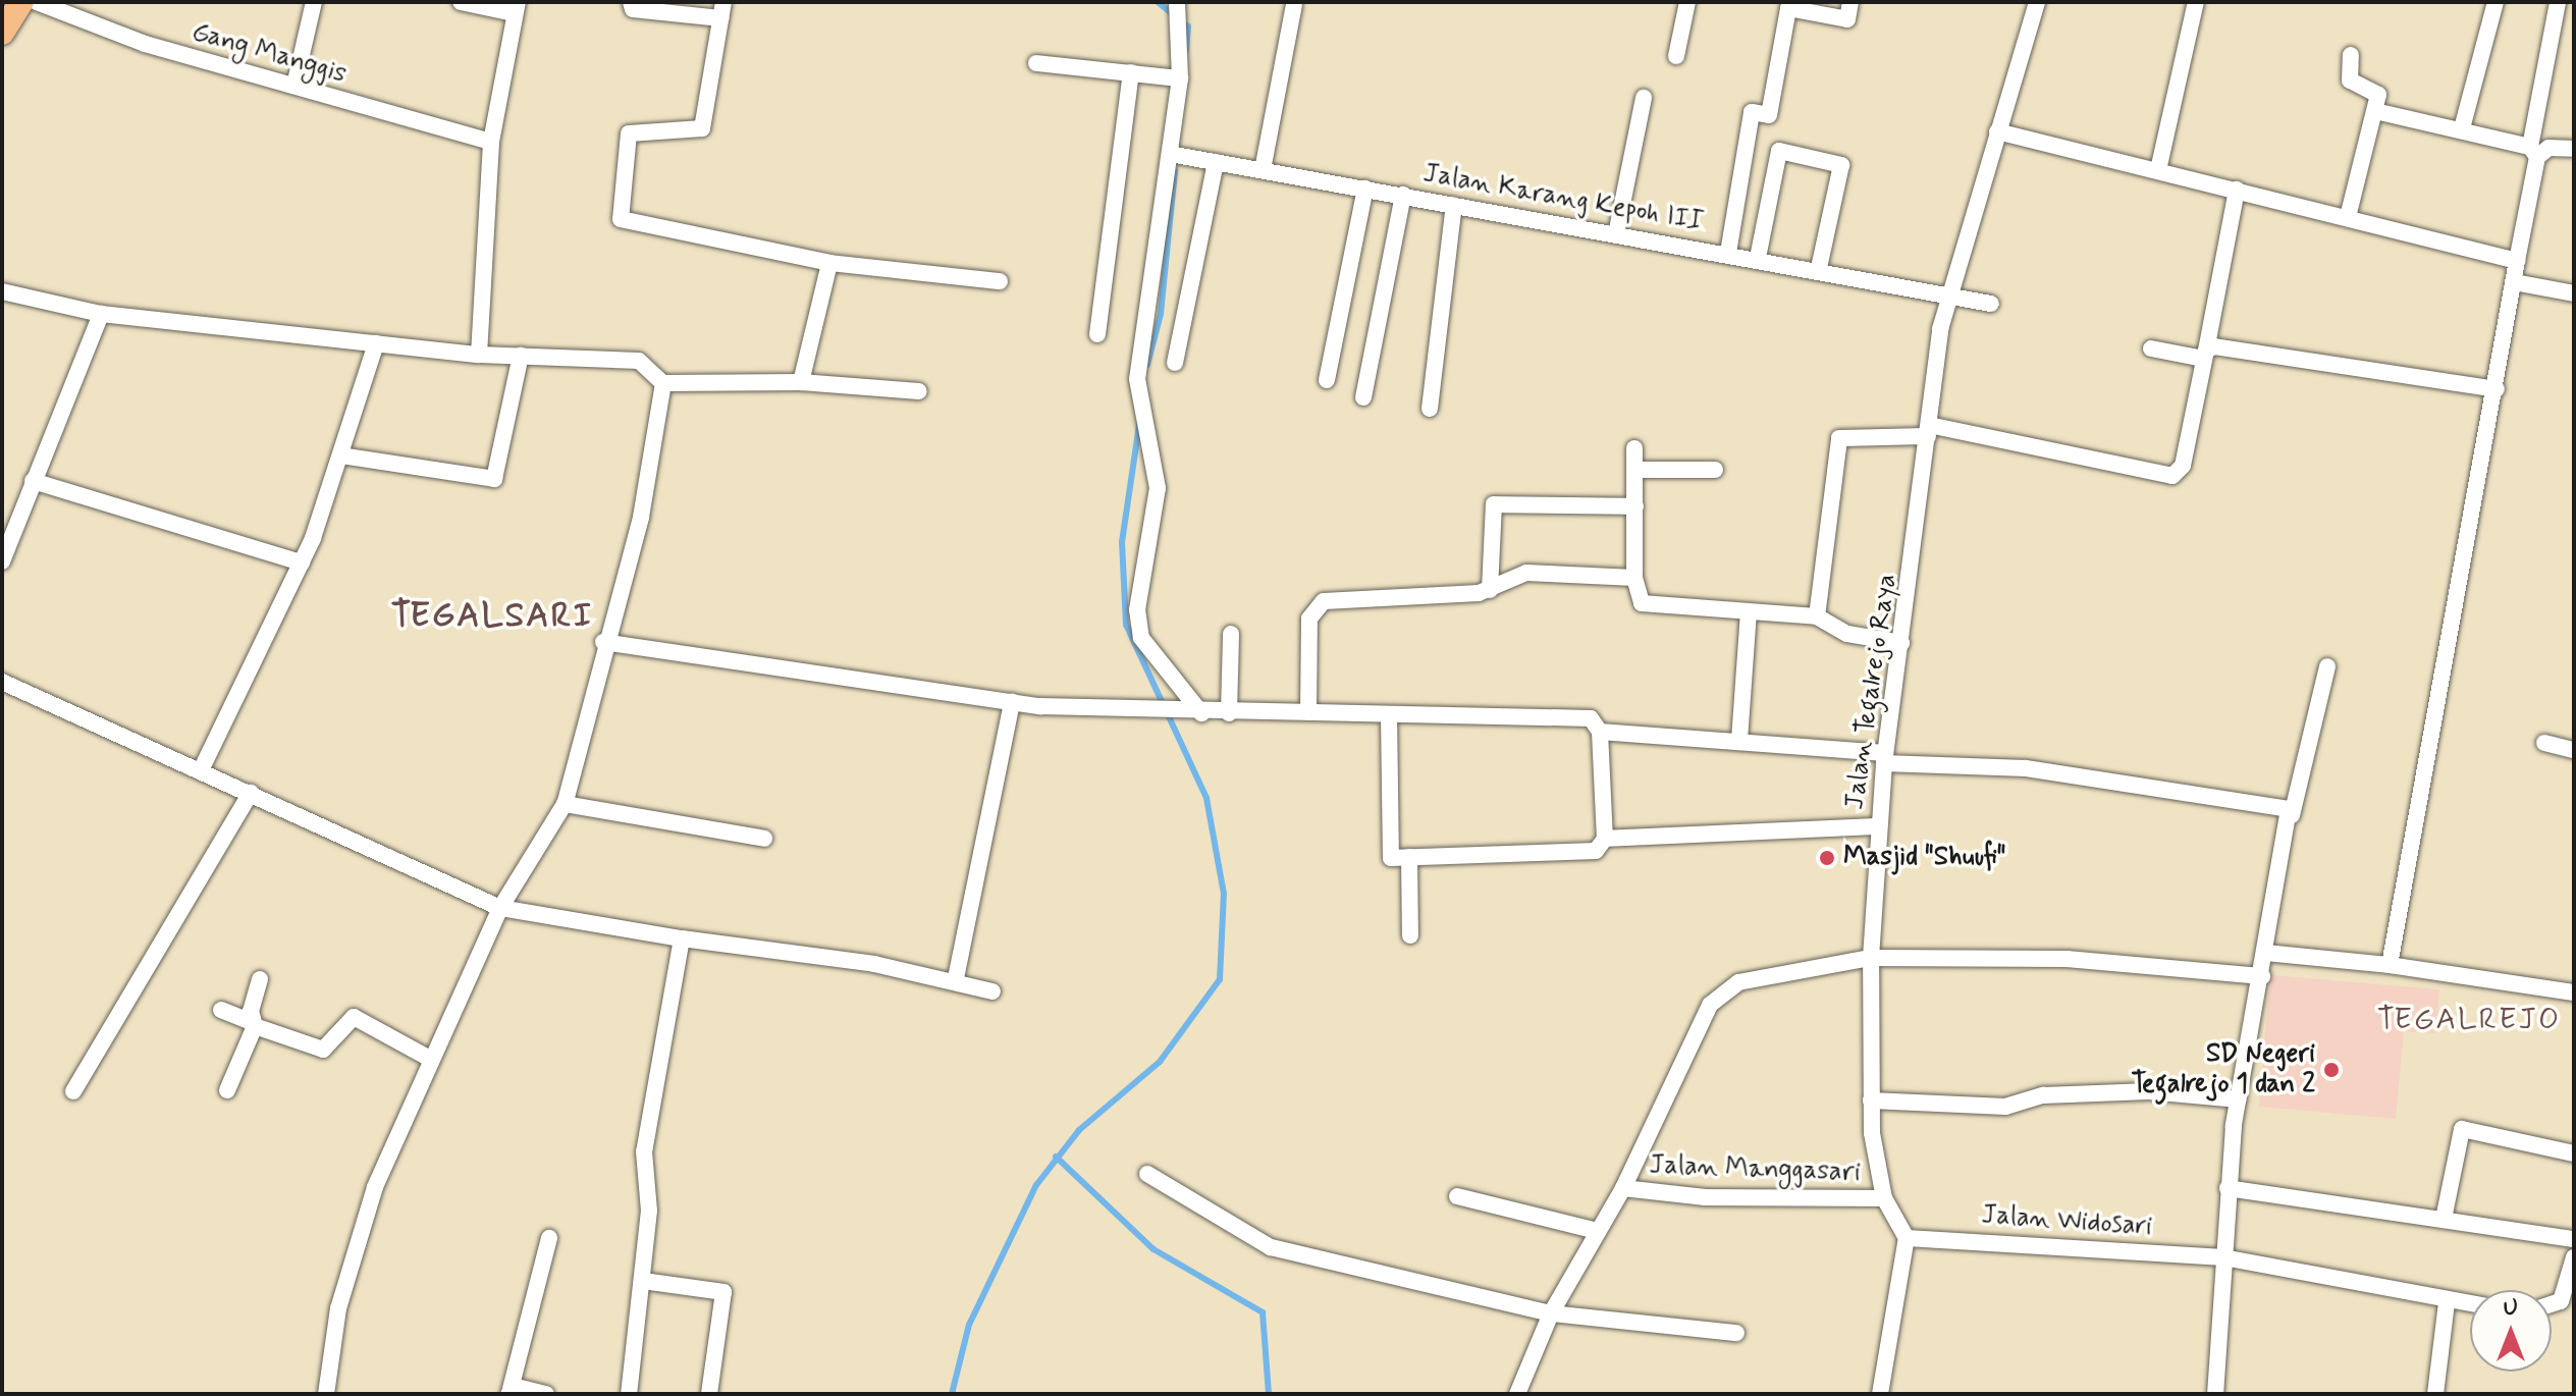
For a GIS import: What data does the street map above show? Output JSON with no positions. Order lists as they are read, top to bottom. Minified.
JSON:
{"streets":{"street":["Gang Manggis","Jalan Karang Kepoh III","Jalan Tegalrejo Raya","Jalan Manggasari","Jalan Widosari"]},"crossings":[["Jalan Karang Kepoh III","Jalan Tegalrejo Raya"],["Jalan Tegalrejo Raya","Jalan Manggasari"],["Jalan Tegalrejo Raya","Jalan Widosari"]],"districts":["TEGALSARI","TEGALREJO"],"places":["Masjid \"Shuufi\"","SD Negeri Tegalrejo 1 dan 2"],"north":"top"}
